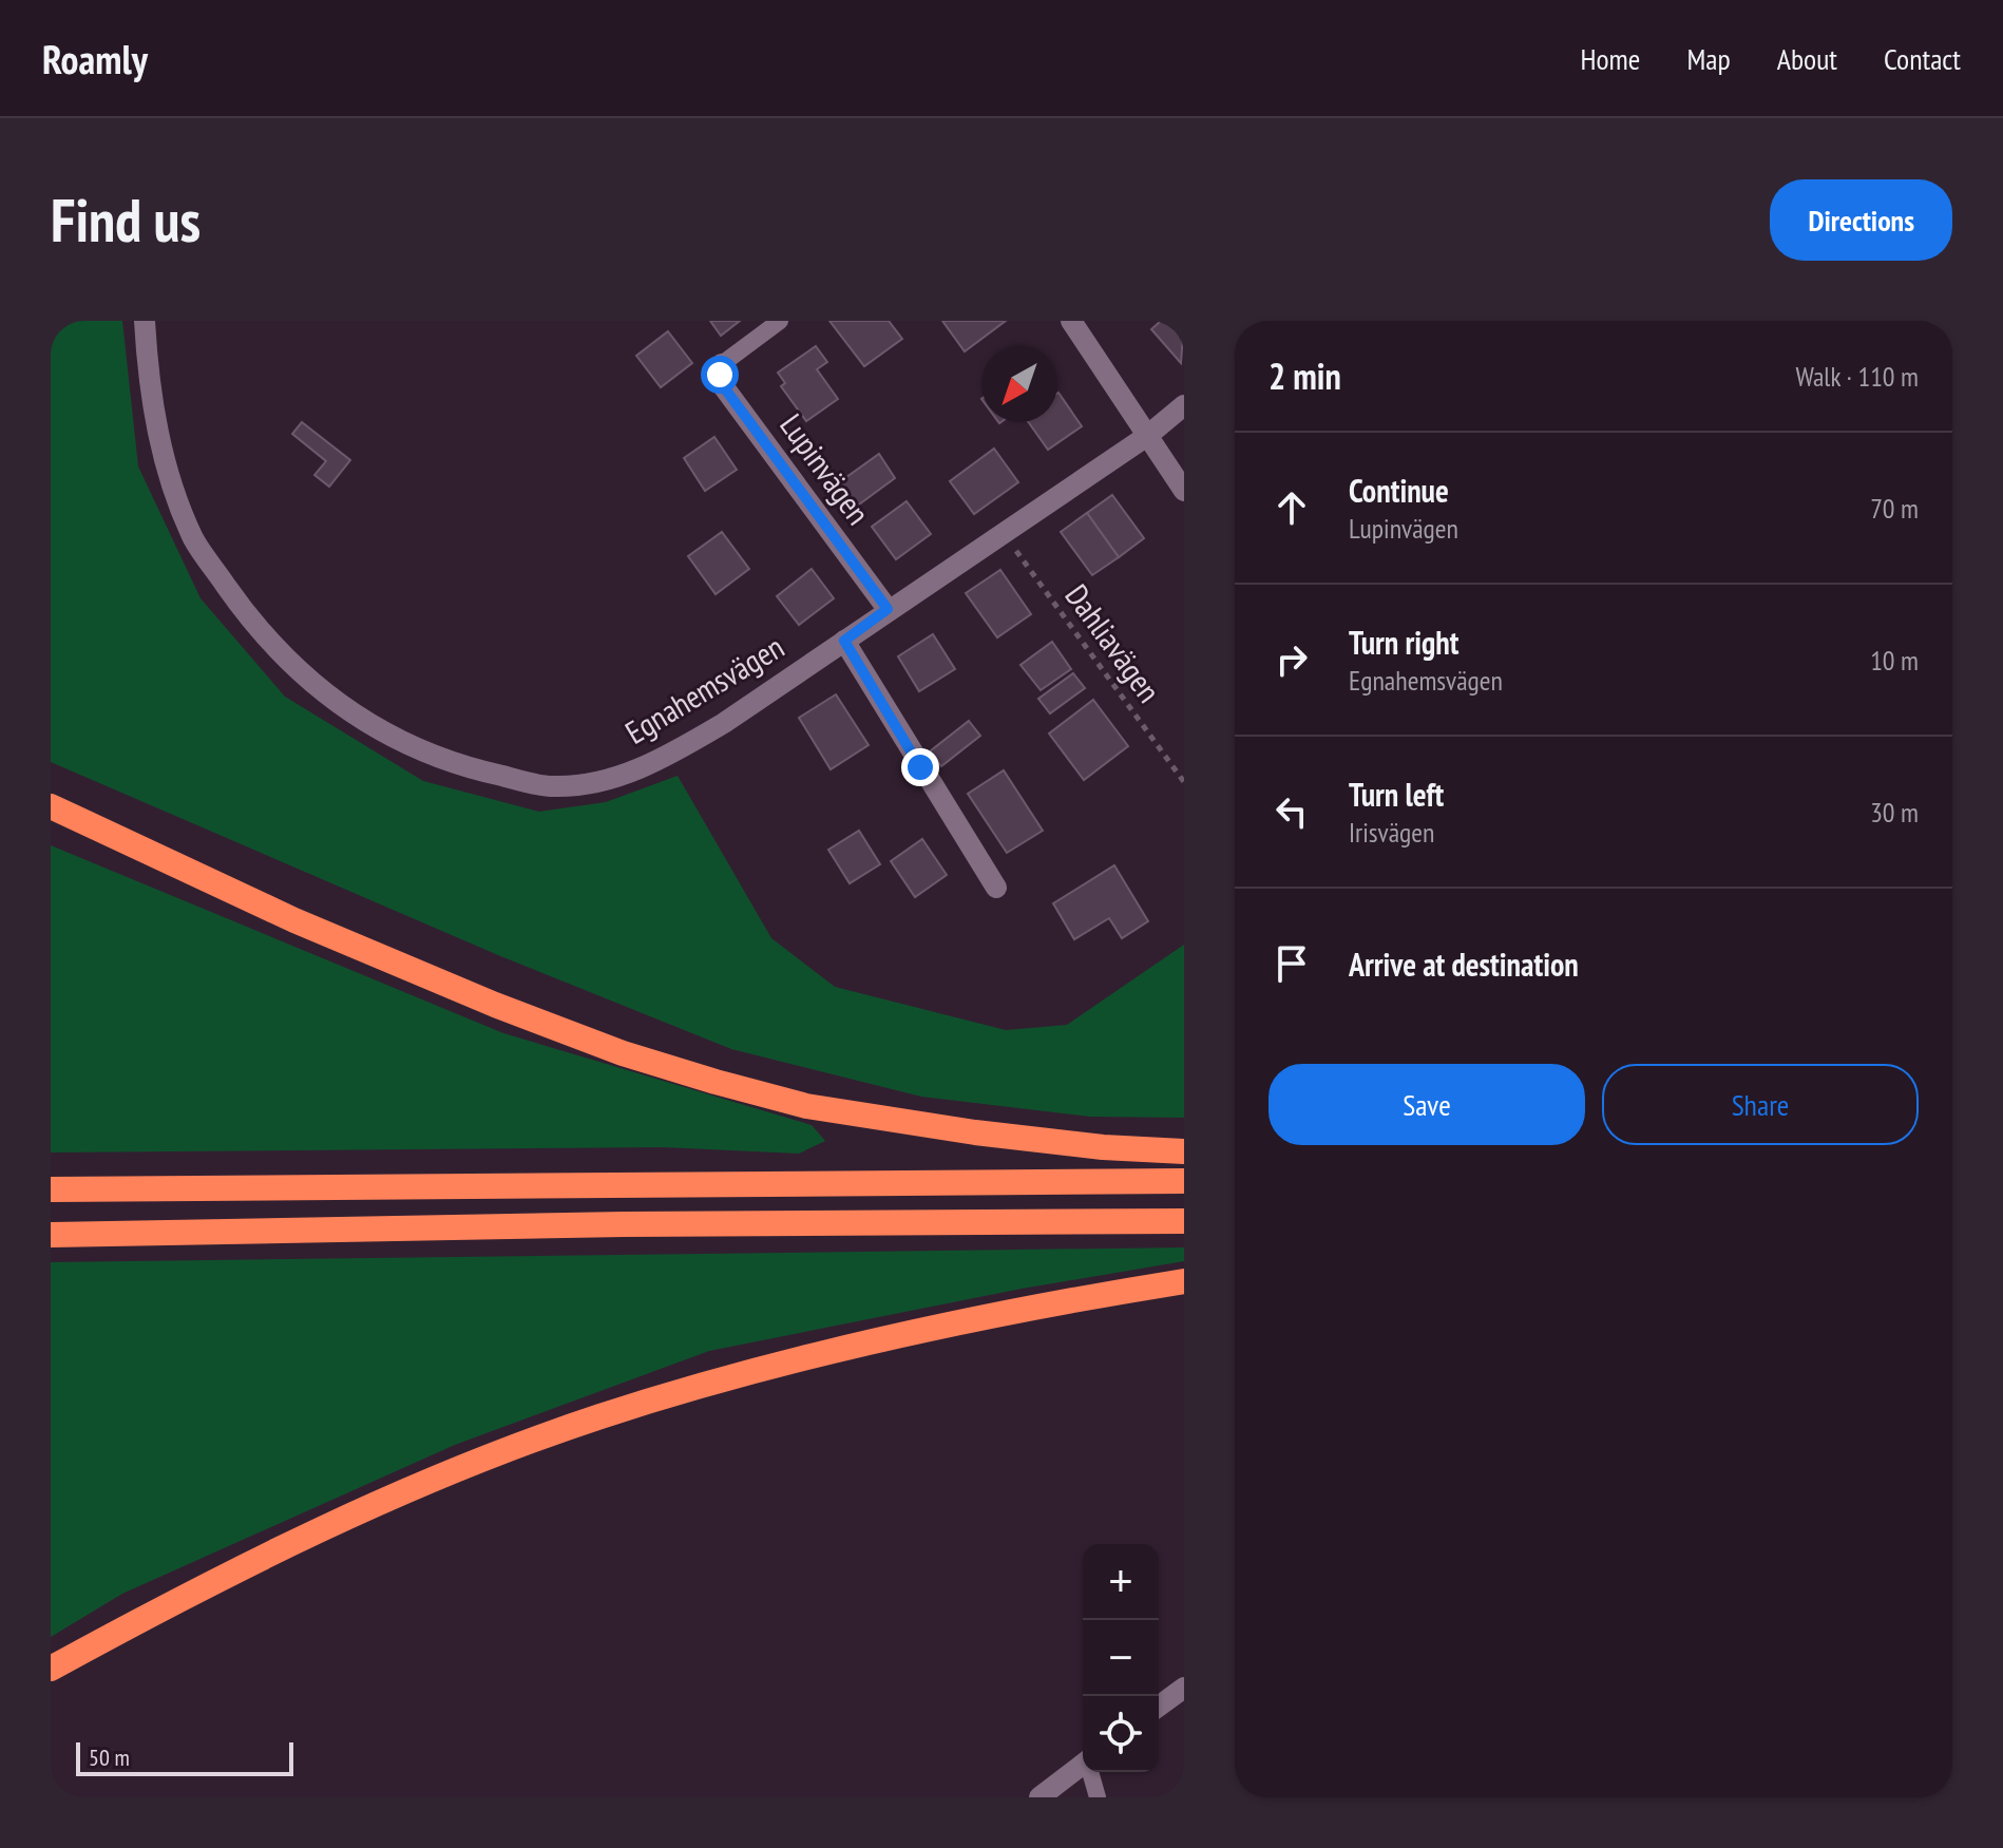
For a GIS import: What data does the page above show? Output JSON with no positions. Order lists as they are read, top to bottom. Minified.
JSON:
{"streets":{"street":["Lupinvägen","Egnahemsvägen"],"path":["Dahliavägen"]},"crossings":[["Lupinvägen","Egnahemsvägen"],["Dahliavägen","Egnahemsvägen"]],"scale_bar":"50 m","north":"bottom left","page":{"header":"Roamly","nav":["Home","Map","About","Contact"],"buttons":["Directions",["Save","Share"]],"title":"Find us","heading":["2 min","Walk · 110 m"],"list":[["Continue","Lupinvägen","70 m"],["Turn right","Egnahemsvägen","10 m"],["Turn left","Irisvägen","30 m"],"Arrive at destination"],"map_buttons":["+","−"],"scale":"50 m"}}
